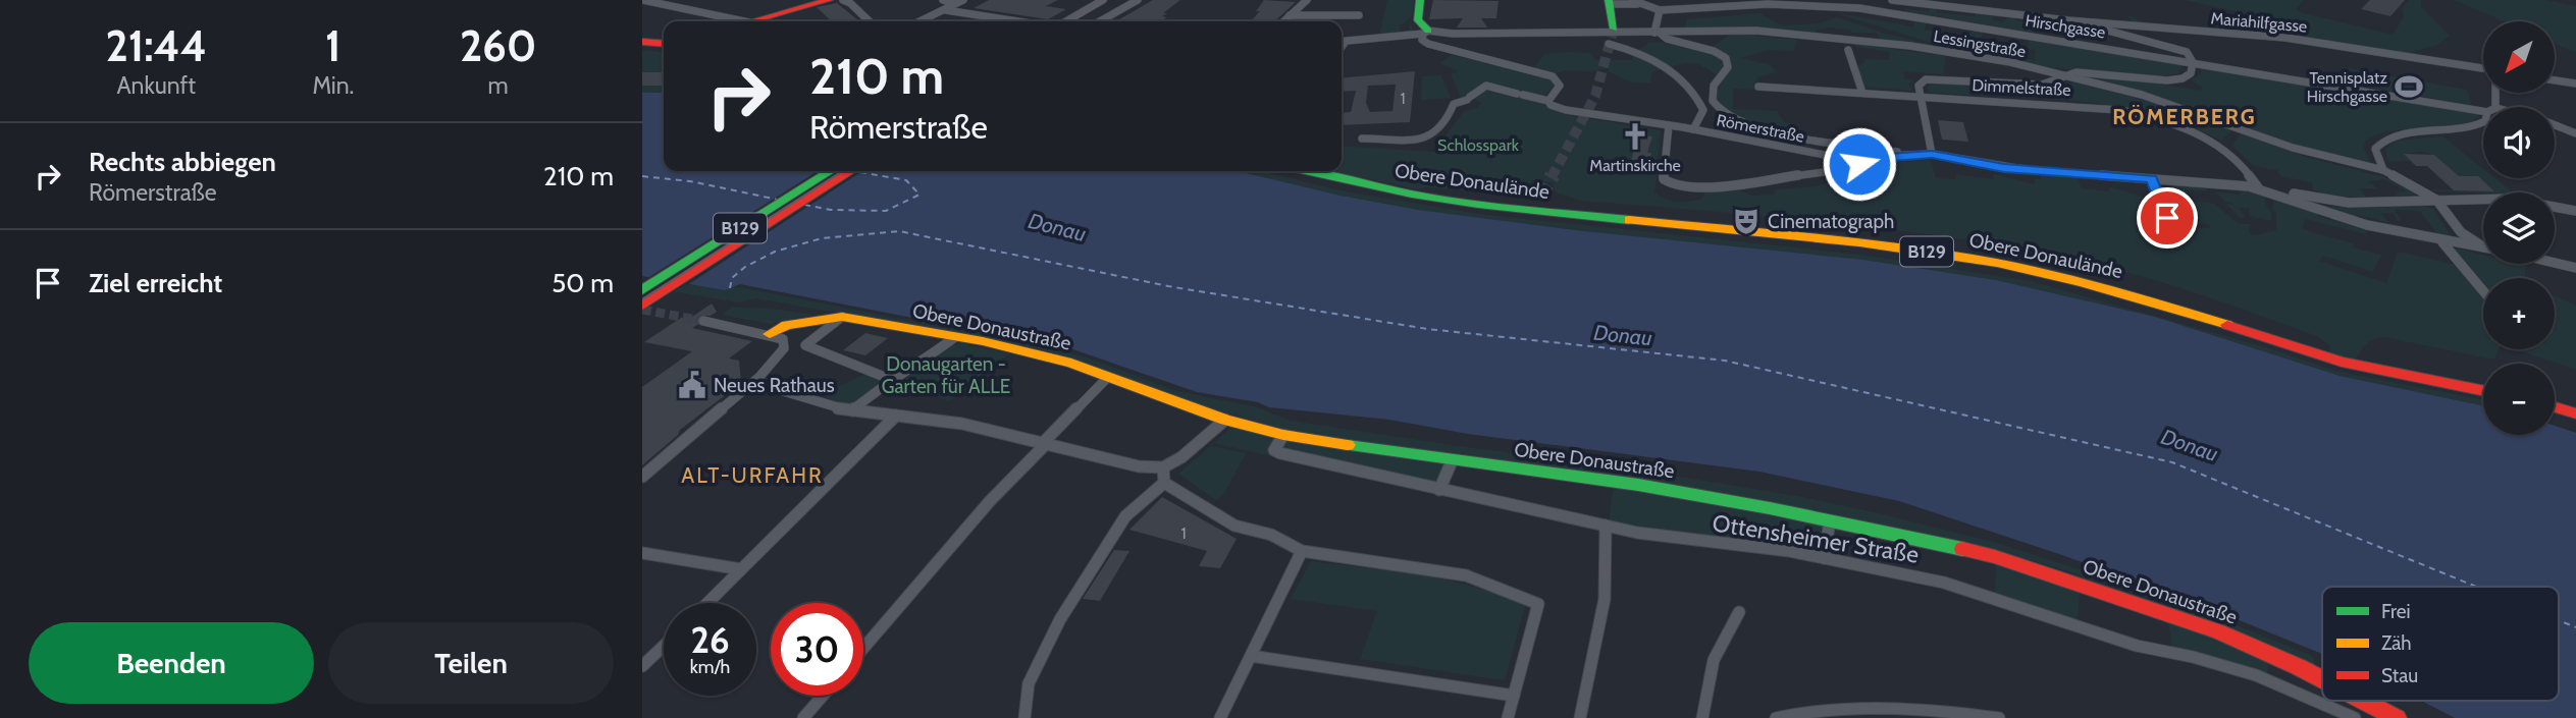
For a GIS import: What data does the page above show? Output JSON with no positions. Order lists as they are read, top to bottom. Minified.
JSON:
{"streets":{"main road":["Obere Donaulände","B129","Obere Donaustraße"],"street":["Mariahilfgasse","Hirschgasse","Lessingstraße","Dimmelstraße","Römerstraße","Ottensheimer Straße"]},"crossings":[["Dimmelstraße","Römerstraße"],["Obere Donaustraße","Ottensheimer Straße"]],"districts":["RÖMERBERG","ALT-URFAHR"],"water":["Donau"],"parks":["Schlosspark","Donaugarten - Garten für ALLE"],"places":{"sports":["Tennisplatz Hirschgasse"],"church":["Martinskirche"],"theatre":["Cinematograph"],"public building":["Neues Rathaus"]},"house_numbers":["1","1"],"legend":["Frei","Zäh","Stau"],"north":"bottom left","page":{"eta":["21:44","Ankunft","1","Min.","260","m"],"map_buttons":["+","−"],"turn":["210 m","Römerstraße"],"list":[{"name":"Rechts abbiegen","note":"Römerstraße","value":"210 m"},{"name":"Ziel erreicht","value":"50 m"}],"speed":"26 km/h","limit":"30","buttons":["Beenden","Teilen"]}}
